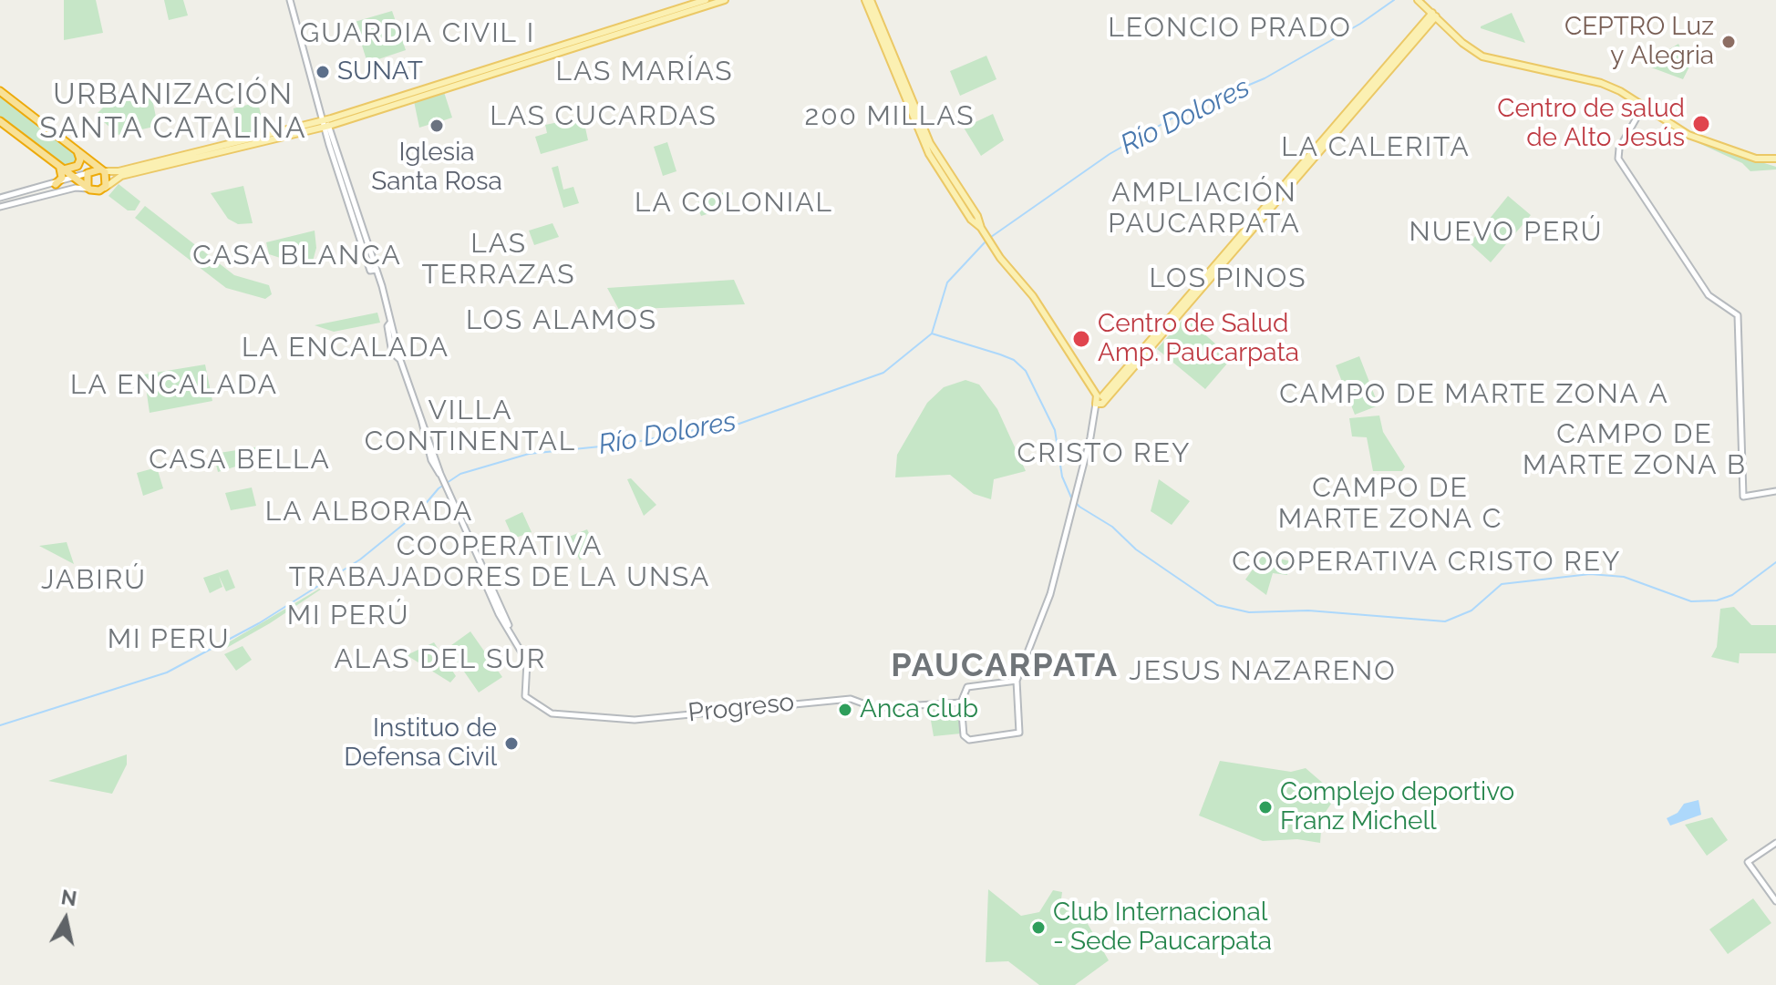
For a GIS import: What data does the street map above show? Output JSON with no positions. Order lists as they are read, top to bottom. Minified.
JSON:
{"streets":{"main road":["Progreso"]},"districts":["LEONCIO PRADO","GUARDIA CIVIL I","LAS MARÍAS","URBANIZACIÓN SANTA CATALINA","LAS CUCARDAS","200 MILLAS","LA CALERITA","AMPLIACIÓN PAUCARPATA","LA COLONIAL","NUEVO PERÚ","LAS TERRAZAS","CASA BLANCA","LOS PINOS","LOS ALAMOS","LA ENCALADA","LA ENCALADA","CAMPO DE MARTE ZONA A","VILLA CONTINENTAL","CAMPO DE MARTE ZONA B","CRISTO REY","CASA BELLA","CAMPO DE MARTE ZONA C","LA ALBORADA","COOPERATIVA TRABAJADORES DE LA UNSA","COOPERATIVA CRISTO REY","JABIRÚ","MI PERÚ","MI PERU","ALAS DEL SUR","PAUCARPATA","JESUS NAZARENO"],"water":["Río Dolores"],"places":["CEPTRO Luz y Alegria","SUNAT","Centro de salud de Alto Jesús","Iglesia Santa Rosa","Centro de Salud Amp. Paucarpata","Anca club","Instituo de Defensa Civil","Complejo deportivo Franz Michell","Club Internacional - Sede Paucarpata"],"north":"top"}
